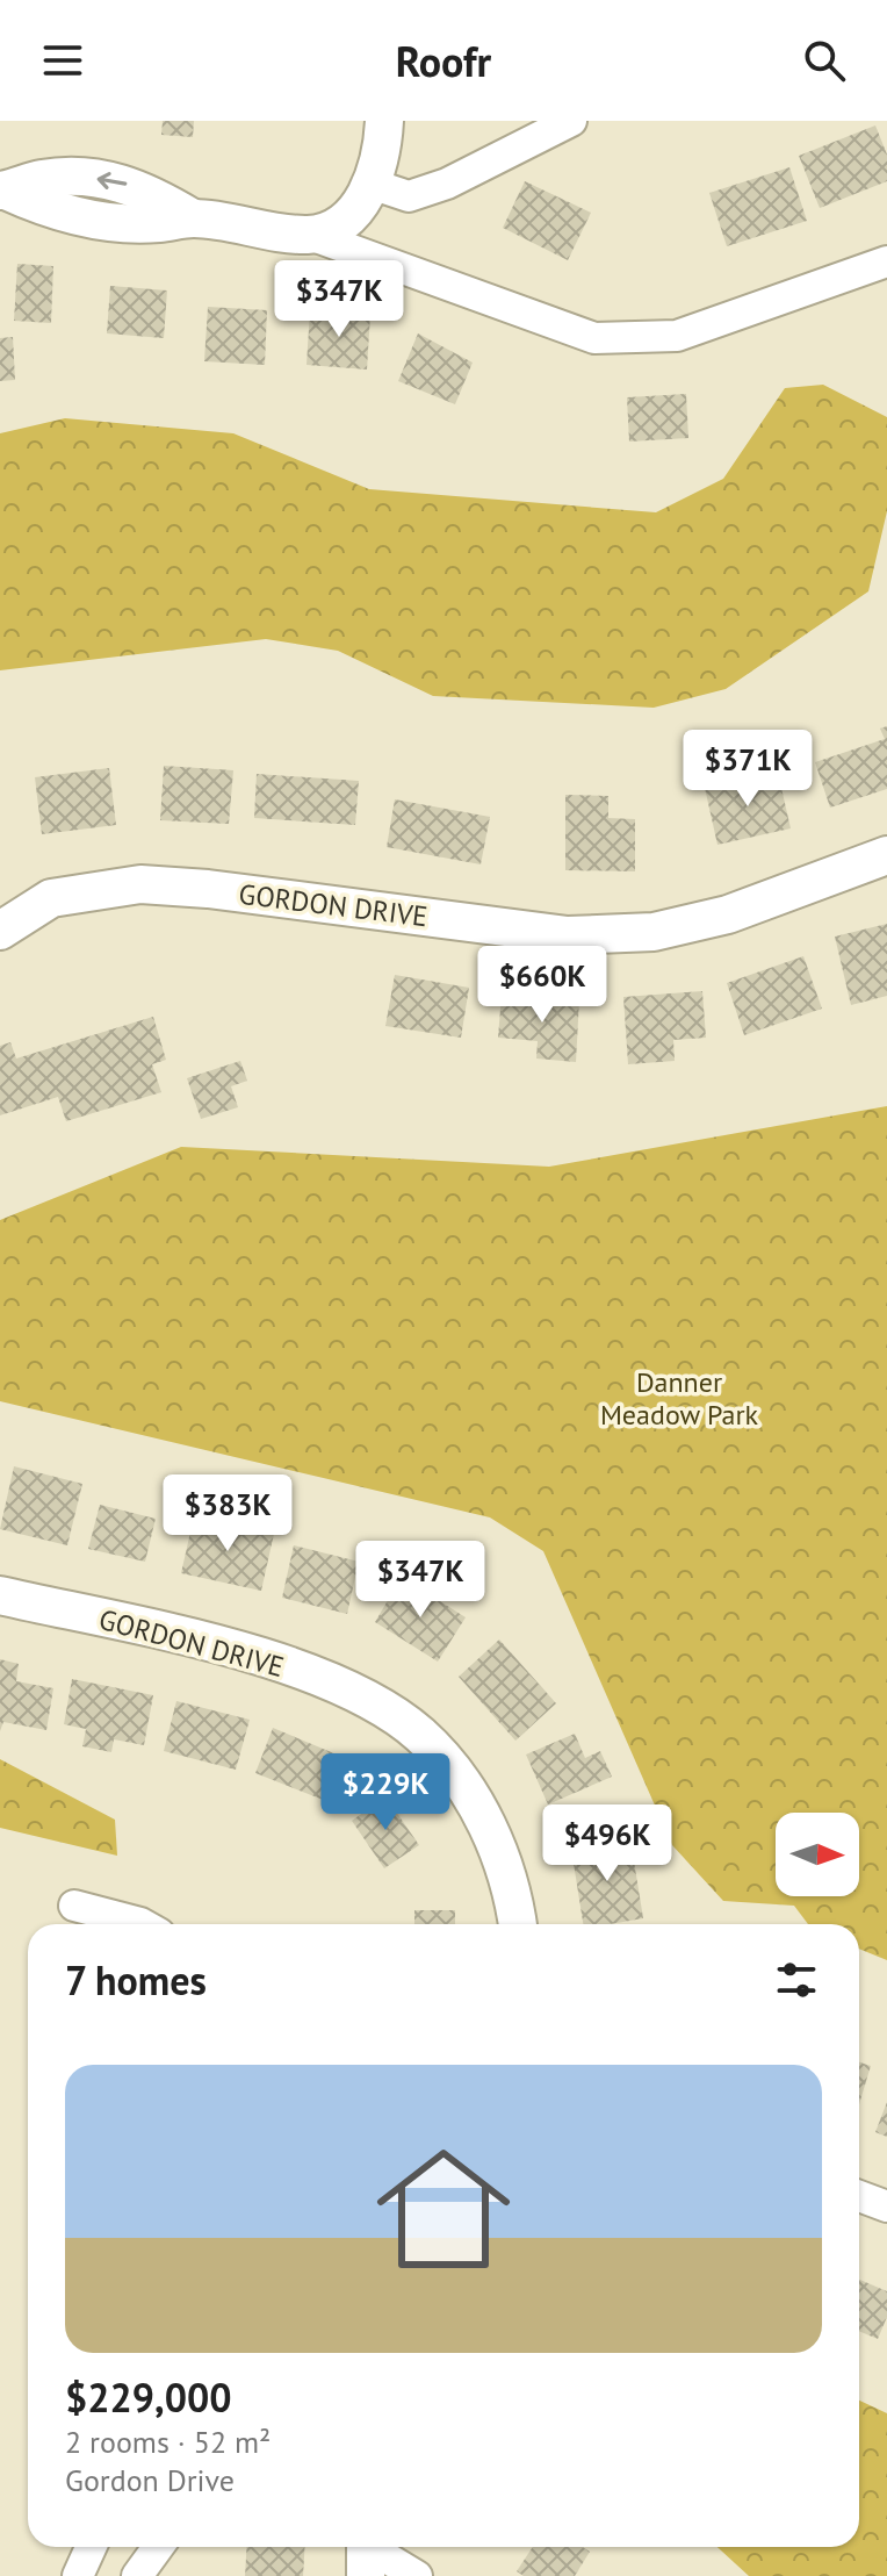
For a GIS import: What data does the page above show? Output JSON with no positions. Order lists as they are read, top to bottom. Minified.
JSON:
{"streets":{"street":["GORDON DRIVE"]},"parks":["Danner Meadow Park"],"north":"right","page":{"header":"Roofr","price":["$347K","$371K","$660K","$383K","$347K","$229K","$496K"],"heading":"7 homes","list":[{"name":"$229,000","note":"2 rooms · 52 m² · Gordon Drive"}]}}
